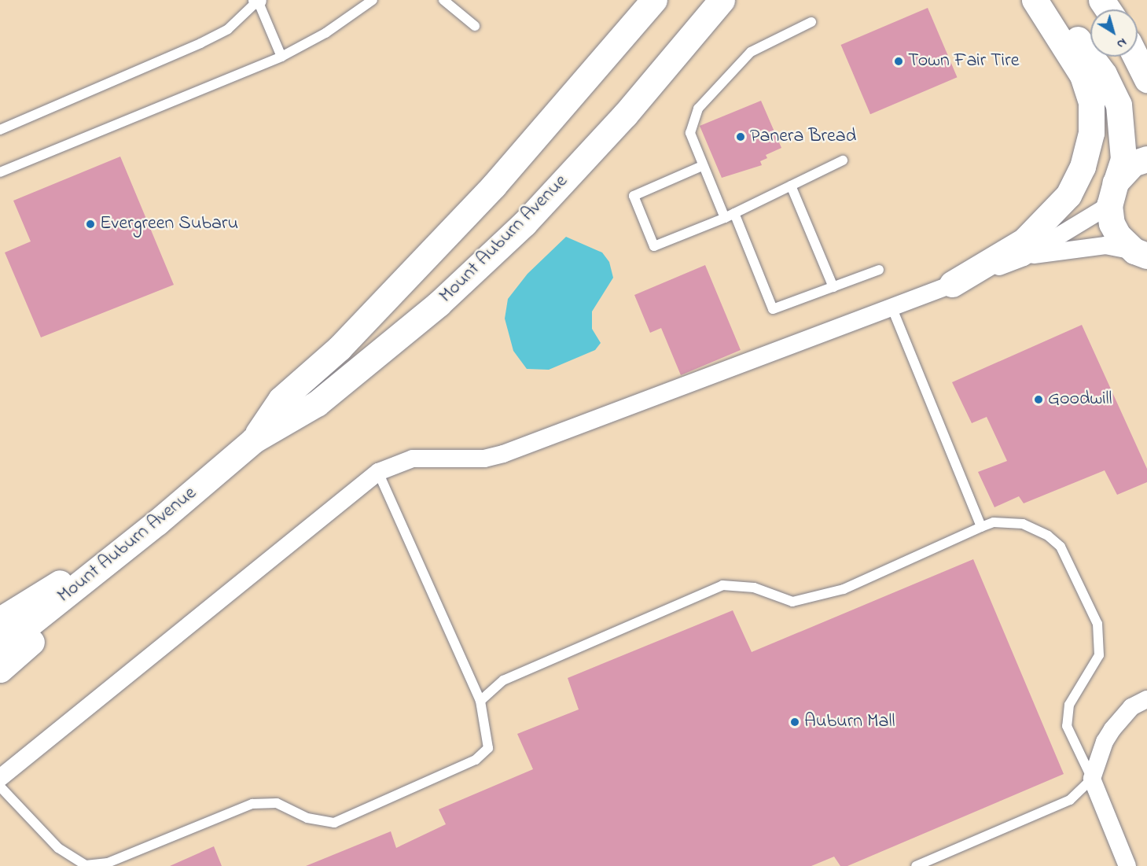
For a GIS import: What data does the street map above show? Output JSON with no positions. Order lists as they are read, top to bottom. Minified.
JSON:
{"streets":{"main road":["Mount Auburn Avenue"]},"places":["Town Fair Tire","Panera Bread","Evergreen Subaru","Goodwill","Auburn Mall"],"north":"bottom right"}
